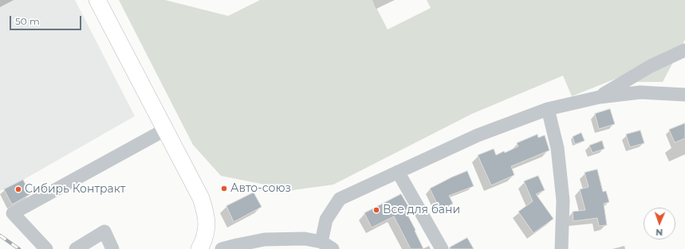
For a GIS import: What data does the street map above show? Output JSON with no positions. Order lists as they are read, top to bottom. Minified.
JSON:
{"places":["Авто-союз","Сибирь Контракт","Все для бани"],"scale_bar":"50 m","north":"bottom"}
